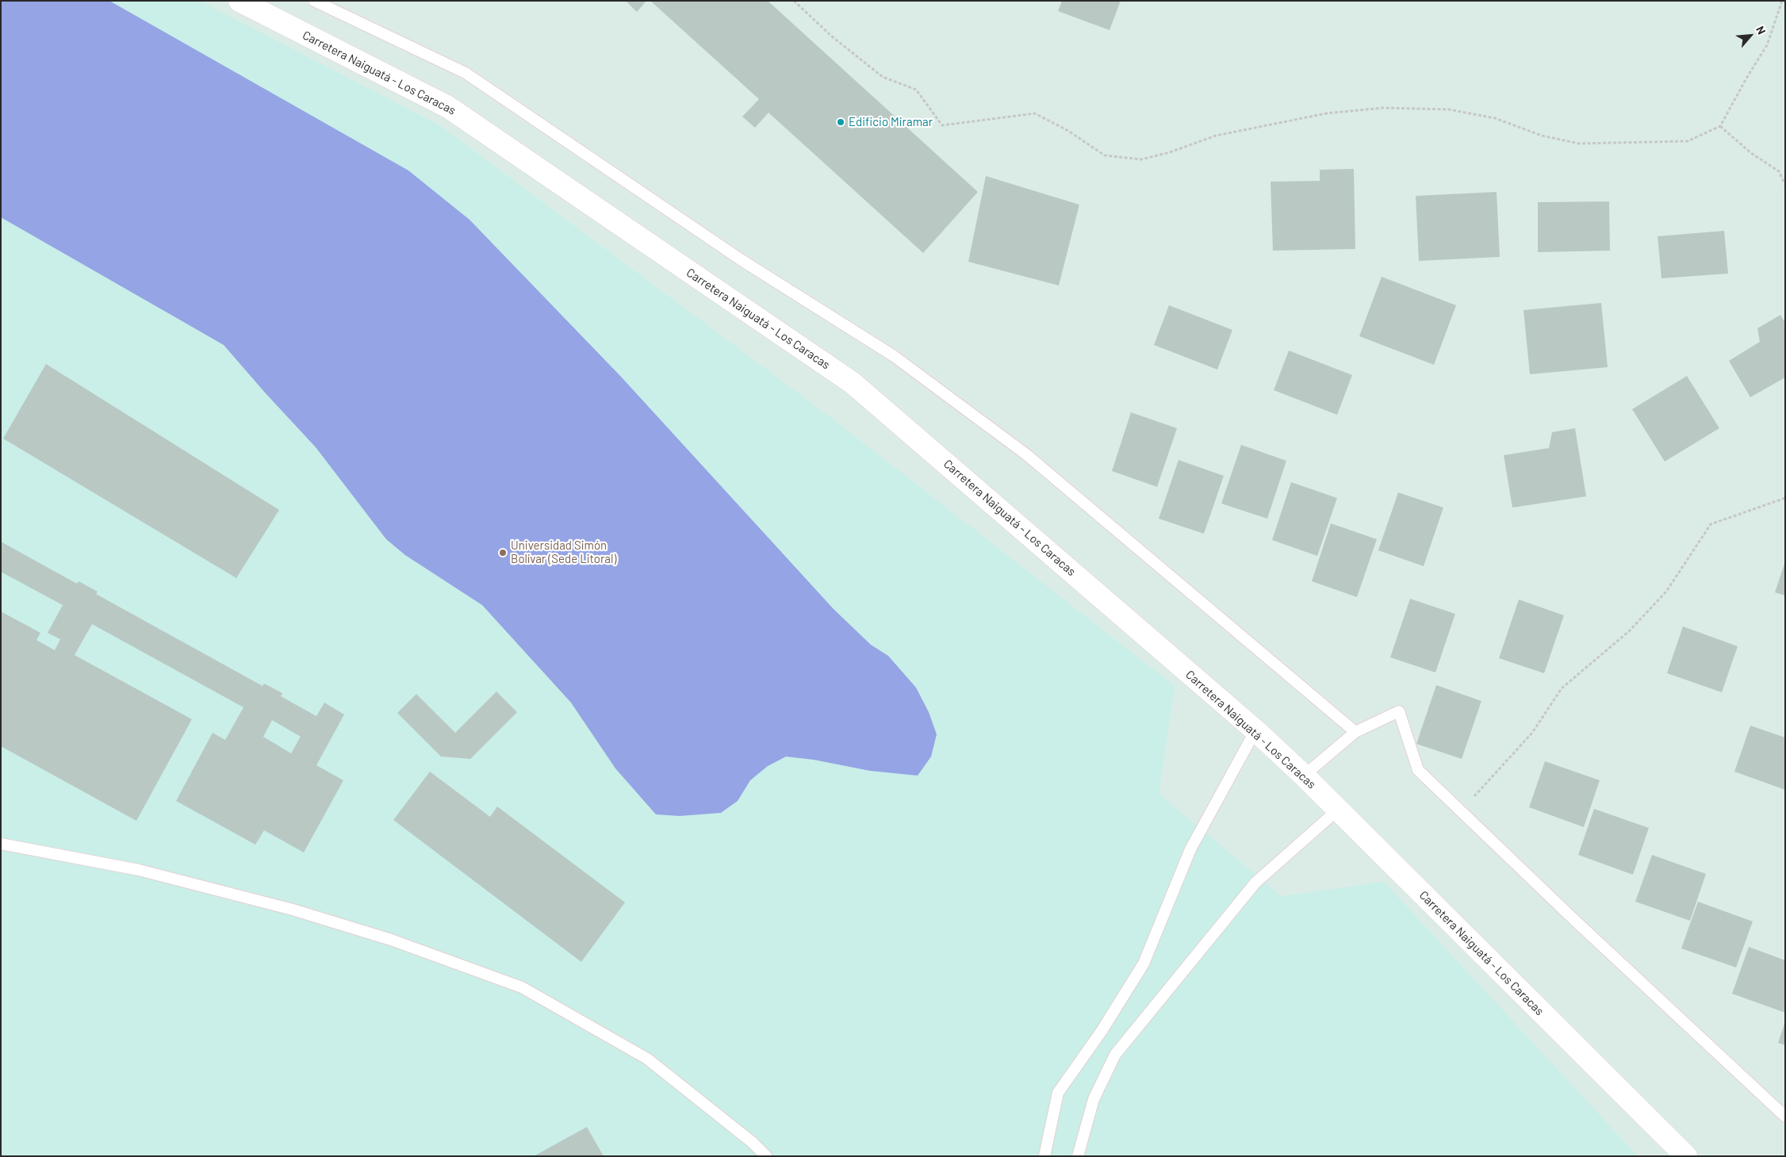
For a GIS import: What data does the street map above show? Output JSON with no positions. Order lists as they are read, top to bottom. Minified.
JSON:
{"streets":{"main road":["Carretera Naiguatá - Los Caracas"]},"places":["Edificio Miramar","Universidad Simón Bolívar (Sede Litoral)"],"north":"top right"}
